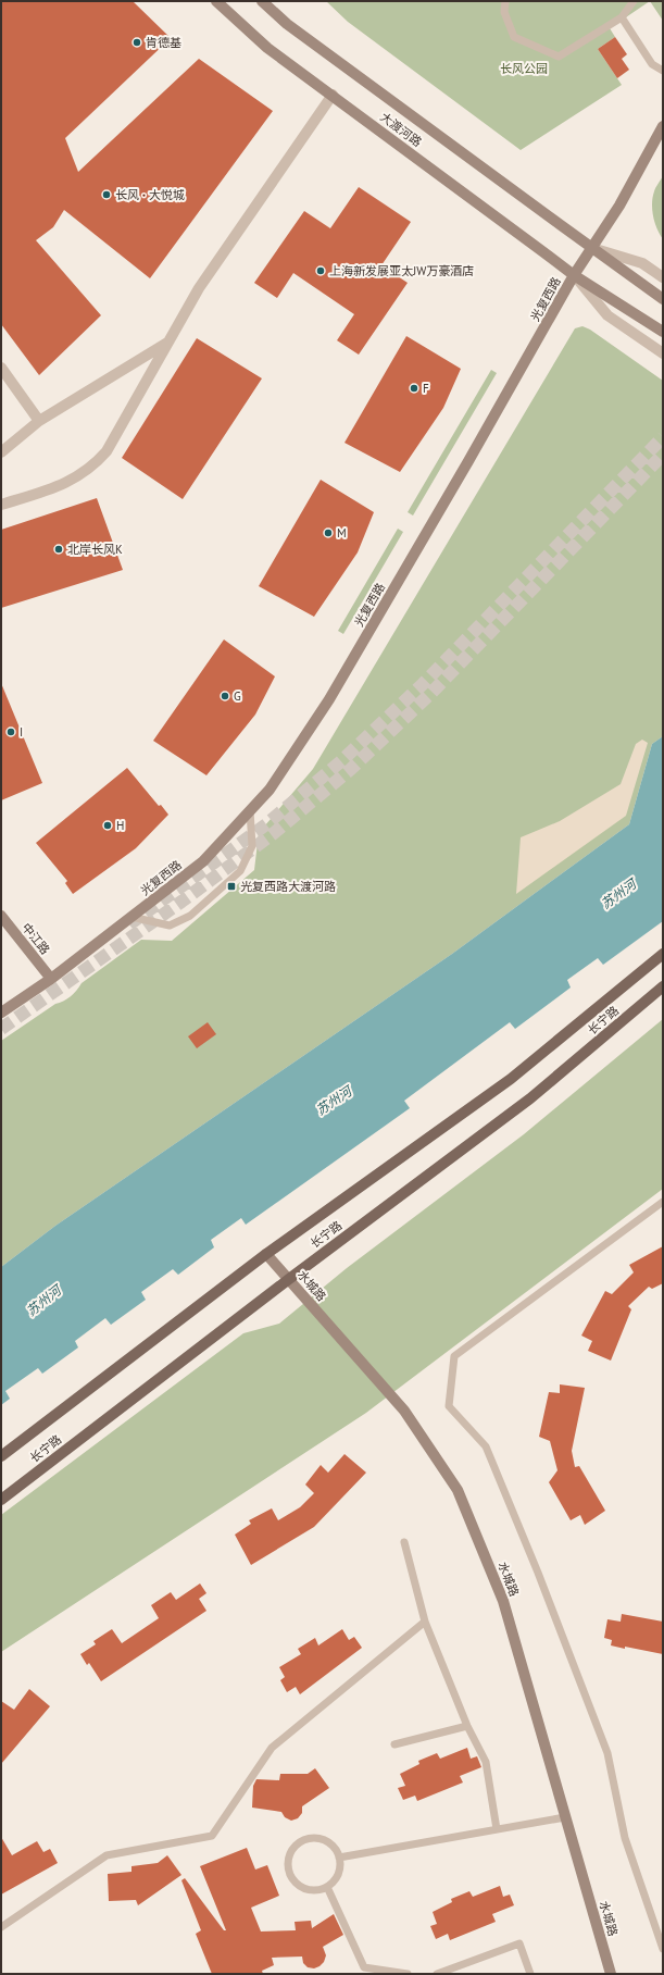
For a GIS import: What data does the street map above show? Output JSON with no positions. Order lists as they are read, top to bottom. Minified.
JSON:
{"streets":{"main road":["长宁路"],"street":["大渡河路","光复西路","中江路","水城路"]},"crossings":[["大渡河路","光复西路"],["光复西路","中江路"],["长宁路","水城路"]],"water":["苏州河"],"parks":["长风公园"],"places":{"other":["肯德基","长风 · 大悦城","上海新发展亚太JW万豪酒店","F","M","北岸长风K","G","I","H"],"transit":["光复西路大渡河路"]}}
